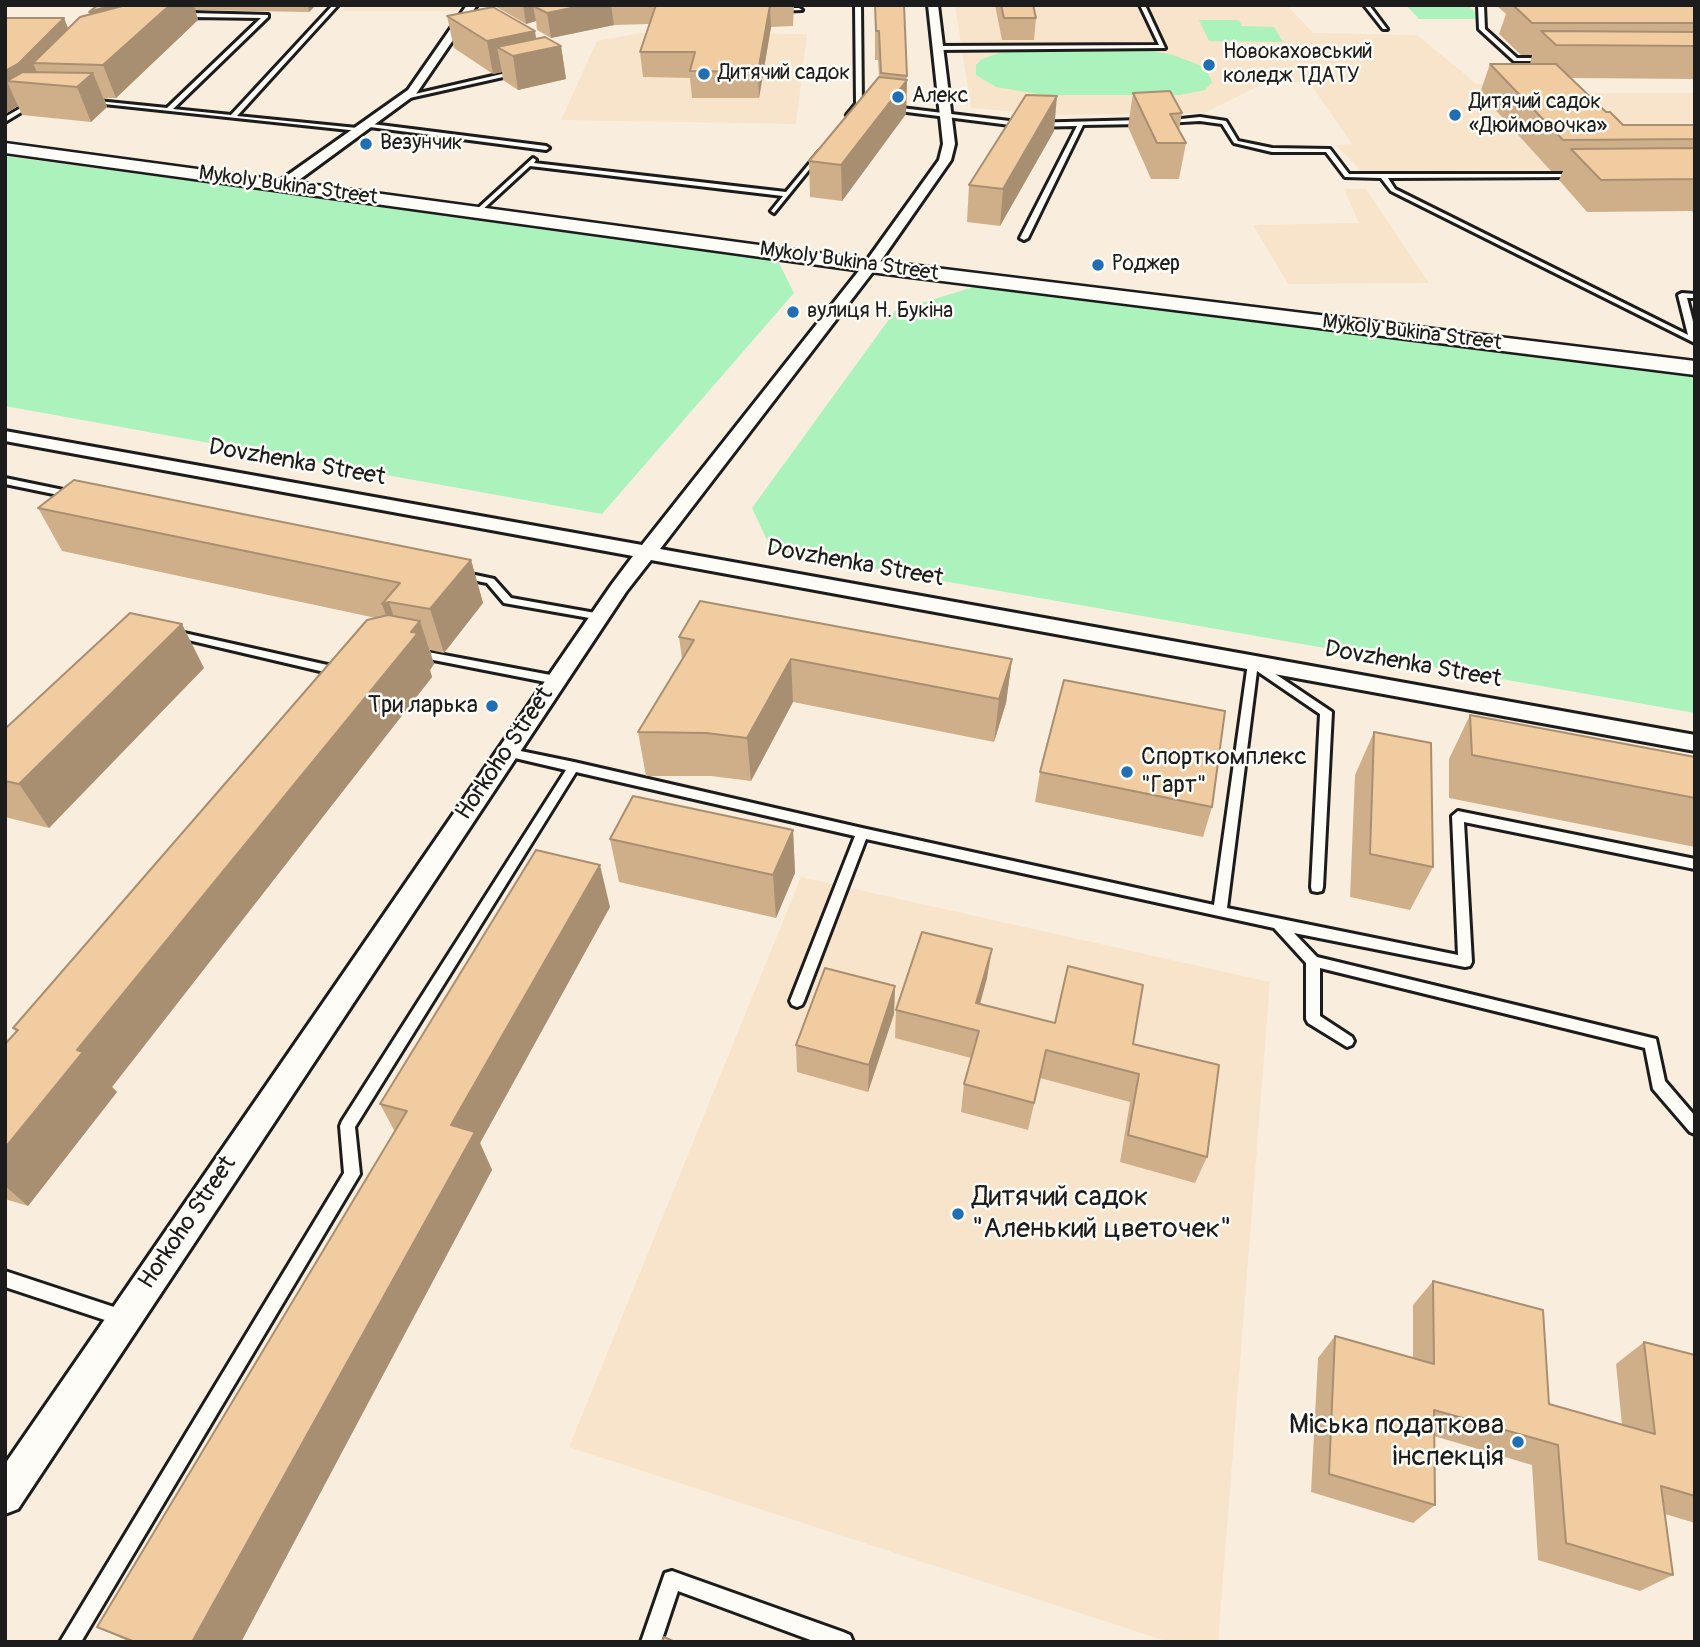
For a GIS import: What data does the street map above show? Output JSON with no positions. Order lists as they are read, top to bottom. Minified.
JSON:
{"streets":{"street":["Mykoly Bukina Street","Dovzhenka Street","Horkoho Street"]},"crossings":[["Mykoly Bukina Street","Horkoho Street"],["Dovzhenka Street","Horkoho Street"]],"places":["Новокаховський коледж ТДАТУ","Дитячий садок","Алекс","Дитячий садок «Дюймовочка»","Везунчик","Роджер","вулиця Н. Букіна","Три ларька","Спорткомплекс \"Гарт\"","Дитячий садок \"Аленький цветочек\"","Міська податкова інспекція"]}
